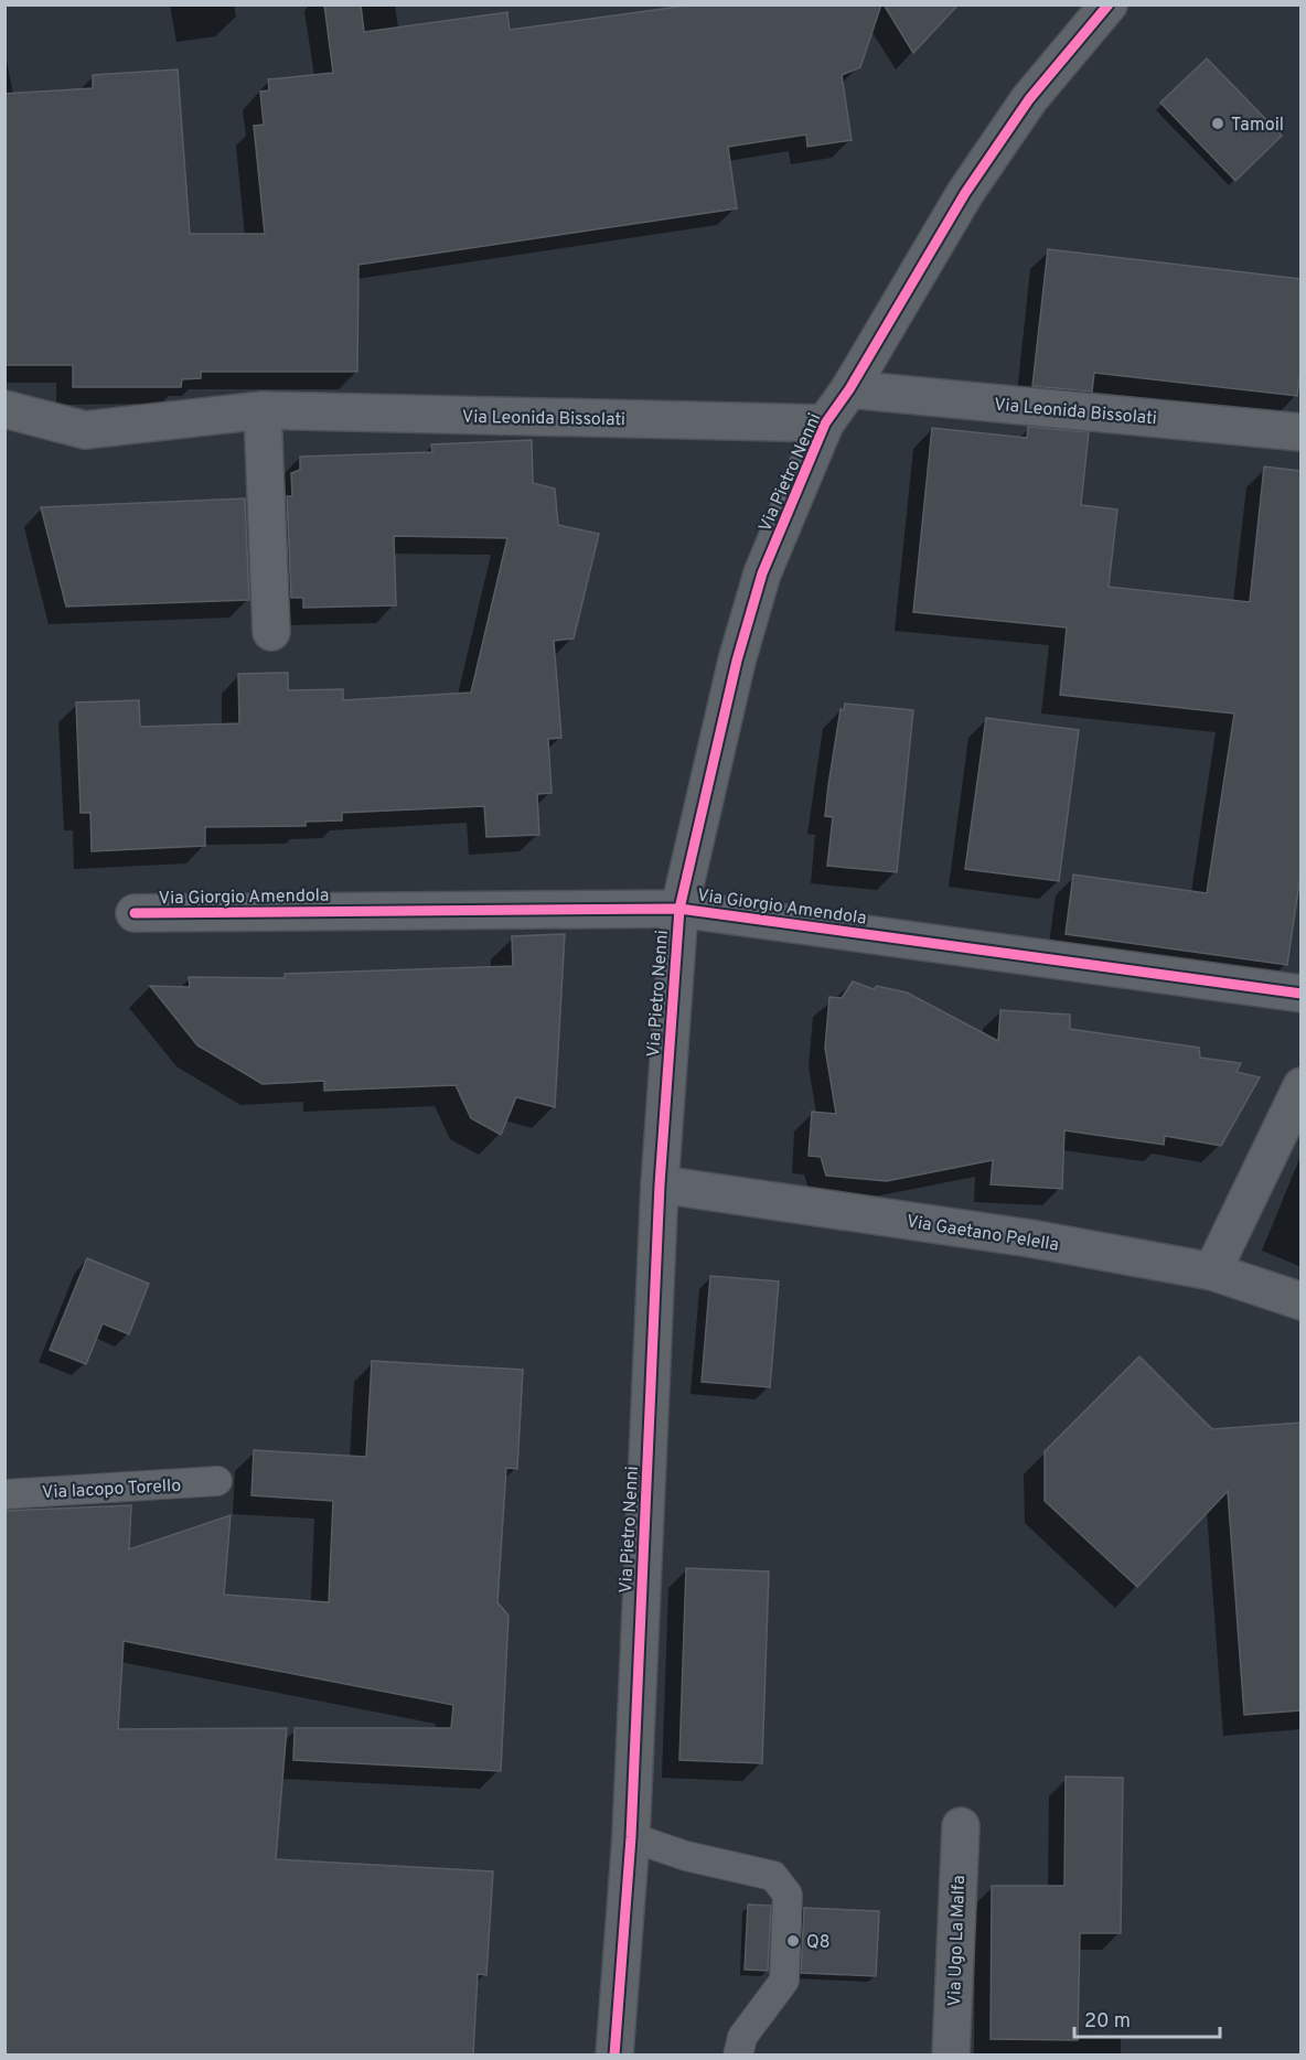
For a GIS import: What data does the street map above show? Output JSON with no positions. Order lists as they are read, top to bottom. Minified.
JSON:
{"streets":{"street":["Via Leonida Bissolati","Via Pietro Nenni","Via Giorgio Amendola","Via Gaetano Pelella","Via Ugo La Malfa"],"lane":["Via Iacopo Torello"]},"crossings":[["Via Leonida Bissolati","Via Pietro Nenni"],["Via Pietro Nenni","Via Giorgio Amendola"],["Via Pietro Nenni","Via Gaetano Pelella"]],"places":["Tamoil","Q8"],"scale_bar":"20 m"}
